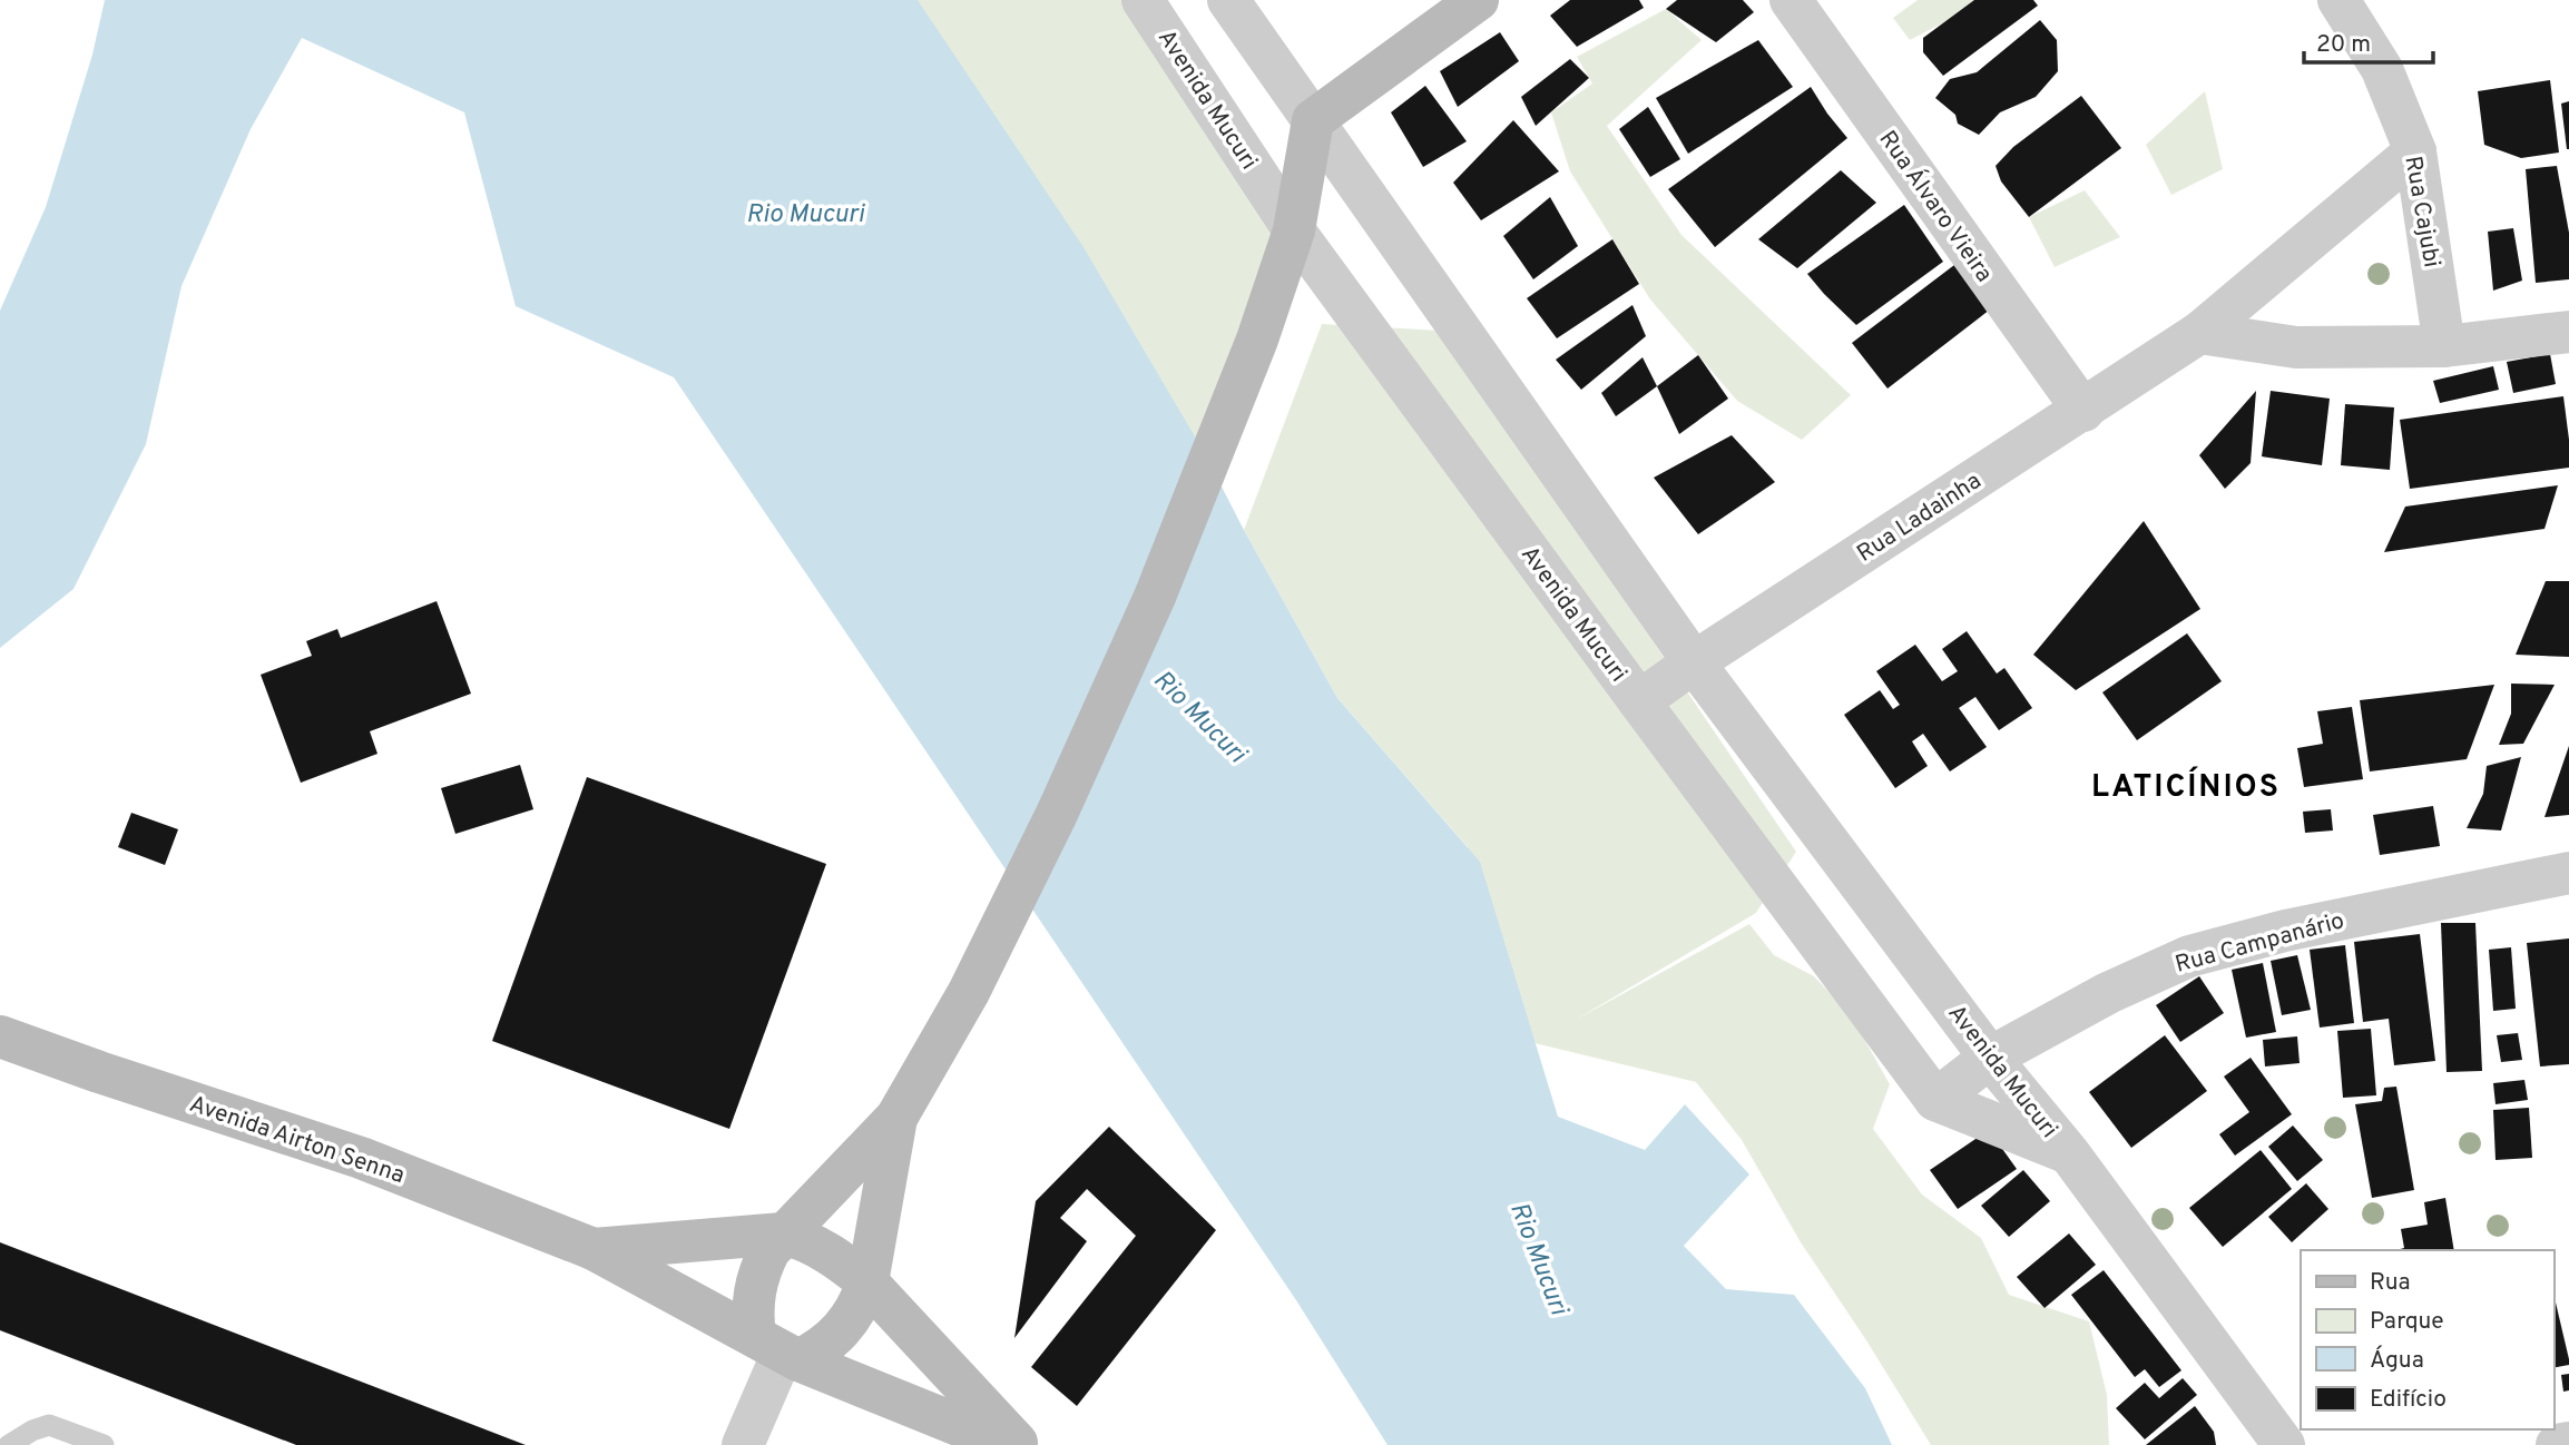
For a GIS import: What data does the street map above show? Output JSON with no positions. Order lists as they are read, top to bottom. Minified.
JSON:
{"streets":{"main road":["Avenida Airton Senna"],"street":["Avenida Mucuri","Rua Álvaro Vieira","Rua Cajubi","Rua Ladainha","Rua Campanário"]},"crossings":[["Avenida Mucuri","Rua Ladainha"],["Avenida Mucuri","Rua Campanário"],["Rua Álvaro Vieira","Rua Ladainha"],["Rua Cajubi","Rua Ladainha"]],"districts":["LATICÍNIOS"],"water":["Rio Mucuri"],"legend":["Rua","Parque","Água","Edifício"],"scale_bar":"20 m"}
